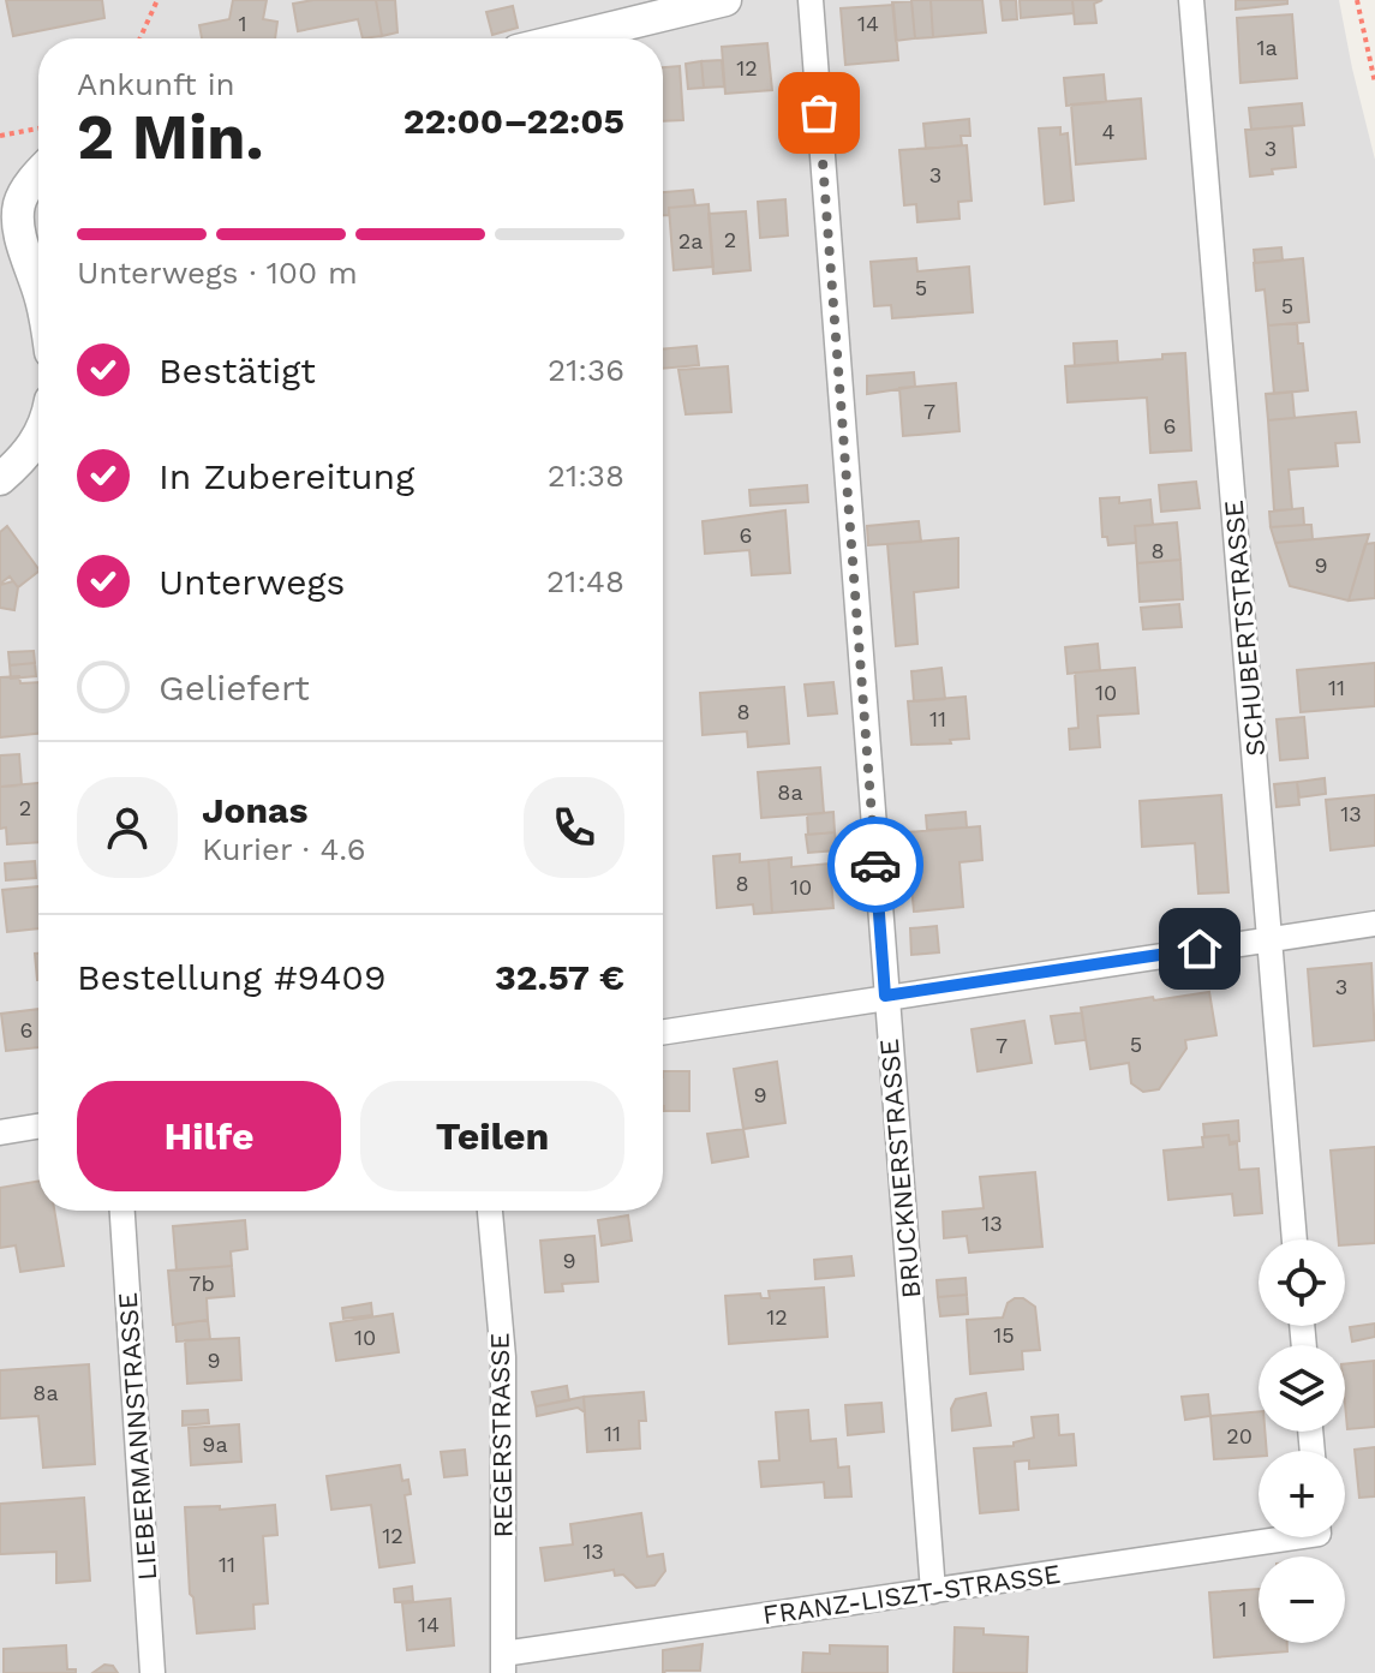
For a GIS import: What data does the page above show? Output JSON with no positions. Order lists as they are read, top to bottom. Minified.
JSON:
{"streets":{"street":["SCHUBERTSTRASSE","BRUCKNERSTRASSE","REGERSTRASSE","LIEBERMANNSTRASSE","FRANZ-LISZT-STRASSE"]},"crossings":[["BRUCKNERSTRASSE","FRANZ-LISZT-STRASSE"],["REGERSTRASSE","FRANZ-LISZT-STRASSE"]],"house_numbers":["1","14","1a","12","4","3","3","2","2a","5","5","7","6","6","8","9","11","10","8","11","8a","2","13","8","10","3","6","5","7","9","13","9","7b","12","15","10","9","8a","11","20","9a","12","13","11","1","14"],"page":{"heading":["2 Min.","Ankunft in","22:00–22:05"],"panel":["Jonas","Kurier · 4.6","Bestellung #9409","32.57 €"],"bar":"Unterwegs · 100 m","list":[["Bestätigt","21:36"],["In Zubereitung","21:38"],["Unterwegs","21:48"],"Geliefert"],"buttons":["Hilfe","Teilen"],"map_buttons":["+","−"]}}
